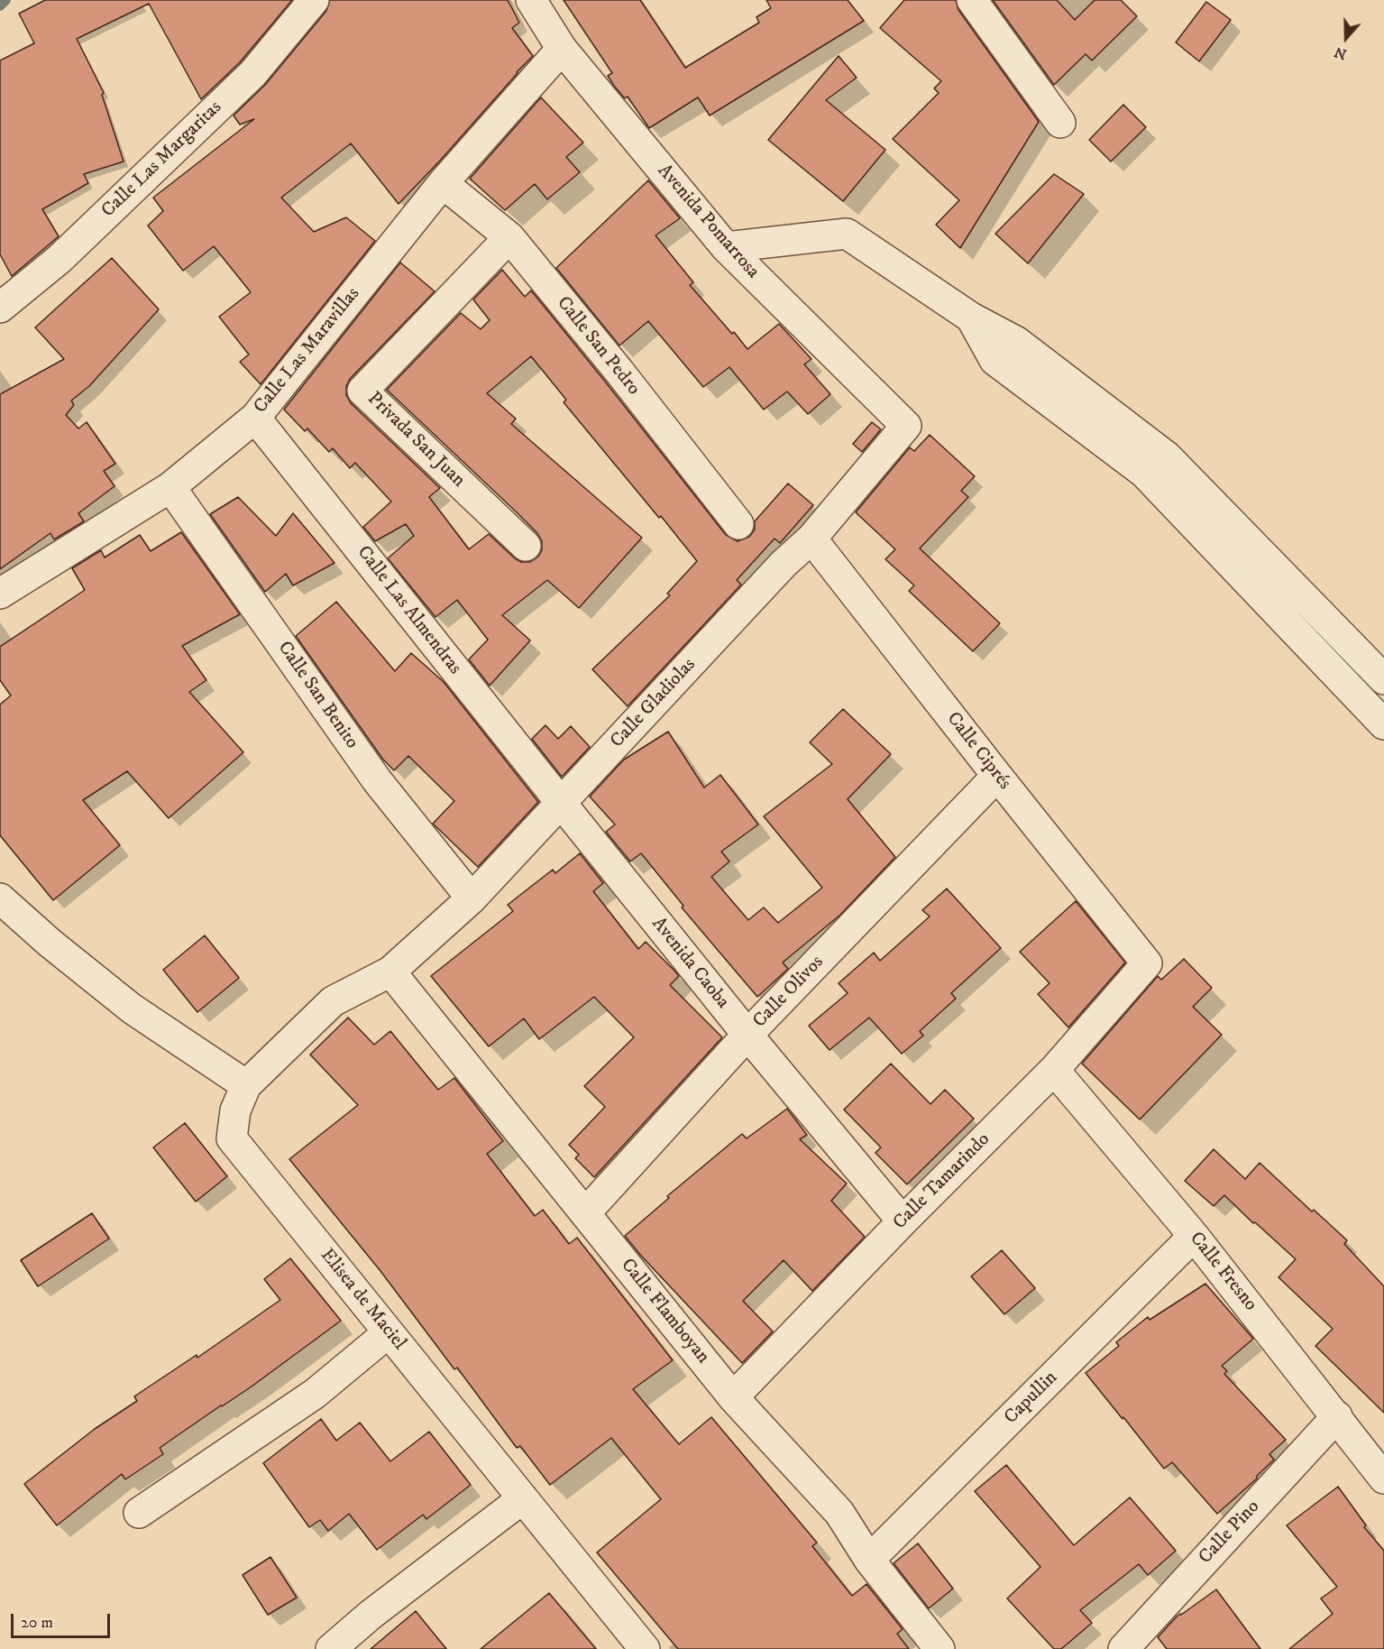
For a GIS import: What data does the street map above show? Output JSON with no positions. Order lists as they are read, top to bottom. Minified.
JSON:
{"streets":{"street":["Calle Las Margaritas","Avenida Pomarrosa","Calle San Pedro","Calle Las Maravillas","Privada San Juan","Calle Las Almendras","Calle San Benito","Calle Gladiolas","Calle Ciprés","Avenida Caoba","Calle Olivos","Calle Tamarindo","Calle Fresno","Elisea de Maciel","Calle Flamboyan","Capullin","Calle Pino"]},"crossings":[["Avenida Pomarrosa","Calle Las Maravillas"],["Avenida Pomarrosa","Calle Gladiolas"],["Calle San Pedro","Calle Las Maravillas"],["Calle San Pedro","Privada San Juan"],["Calle Las Maravillas","Calle Las Almendras"],["Calle Las Maravillas","Calle San Benito"],["Calle Las Almendras","Calle Gladiolas"],["Calle Las Almendras","Avenida Caoba"],["Calle San Benito","Calle Gladiolas"],["Calle Gladiolas","Calle Ciprés"],["Calle Gladiolas","Avenida Caoba"],["Calle Gladiolas","Elisea de Maciel"],["Calle Gladiolas","Calle Flamboyan"],["Calle Ciprés","Calle Olivos"],["Calle Ciprés","Calle Tamarindo"],["Avenida Caoba","Calle Olivos"],["Avenida Caoba","Calle Tamarindo"],["Calle Olivos","Calle Flamboyan"],["Calle Tamarindo","Calle Fresno"],["Calle Tamarindo","Calle Flamboyan"],["Calle Fresno","Capullin"],["Calle Fresno","Calle Pino"],["Elisea de Maciel","Calle Flamboyan"],["Calle Flamboyan","Capullin"]],"scale_bar":"20 m","north":"bottom"}
